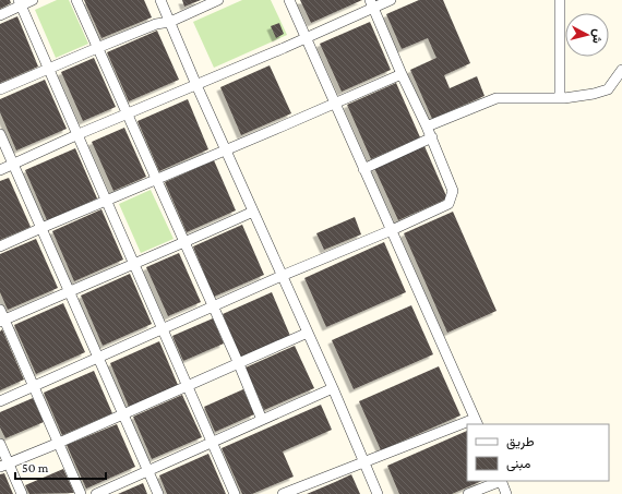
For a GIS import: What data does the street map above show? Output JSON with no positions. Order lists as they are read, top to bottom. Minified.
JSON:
{"legend":["طريق","مبنى"],"scale_bar":"50 m","north":"right"}
